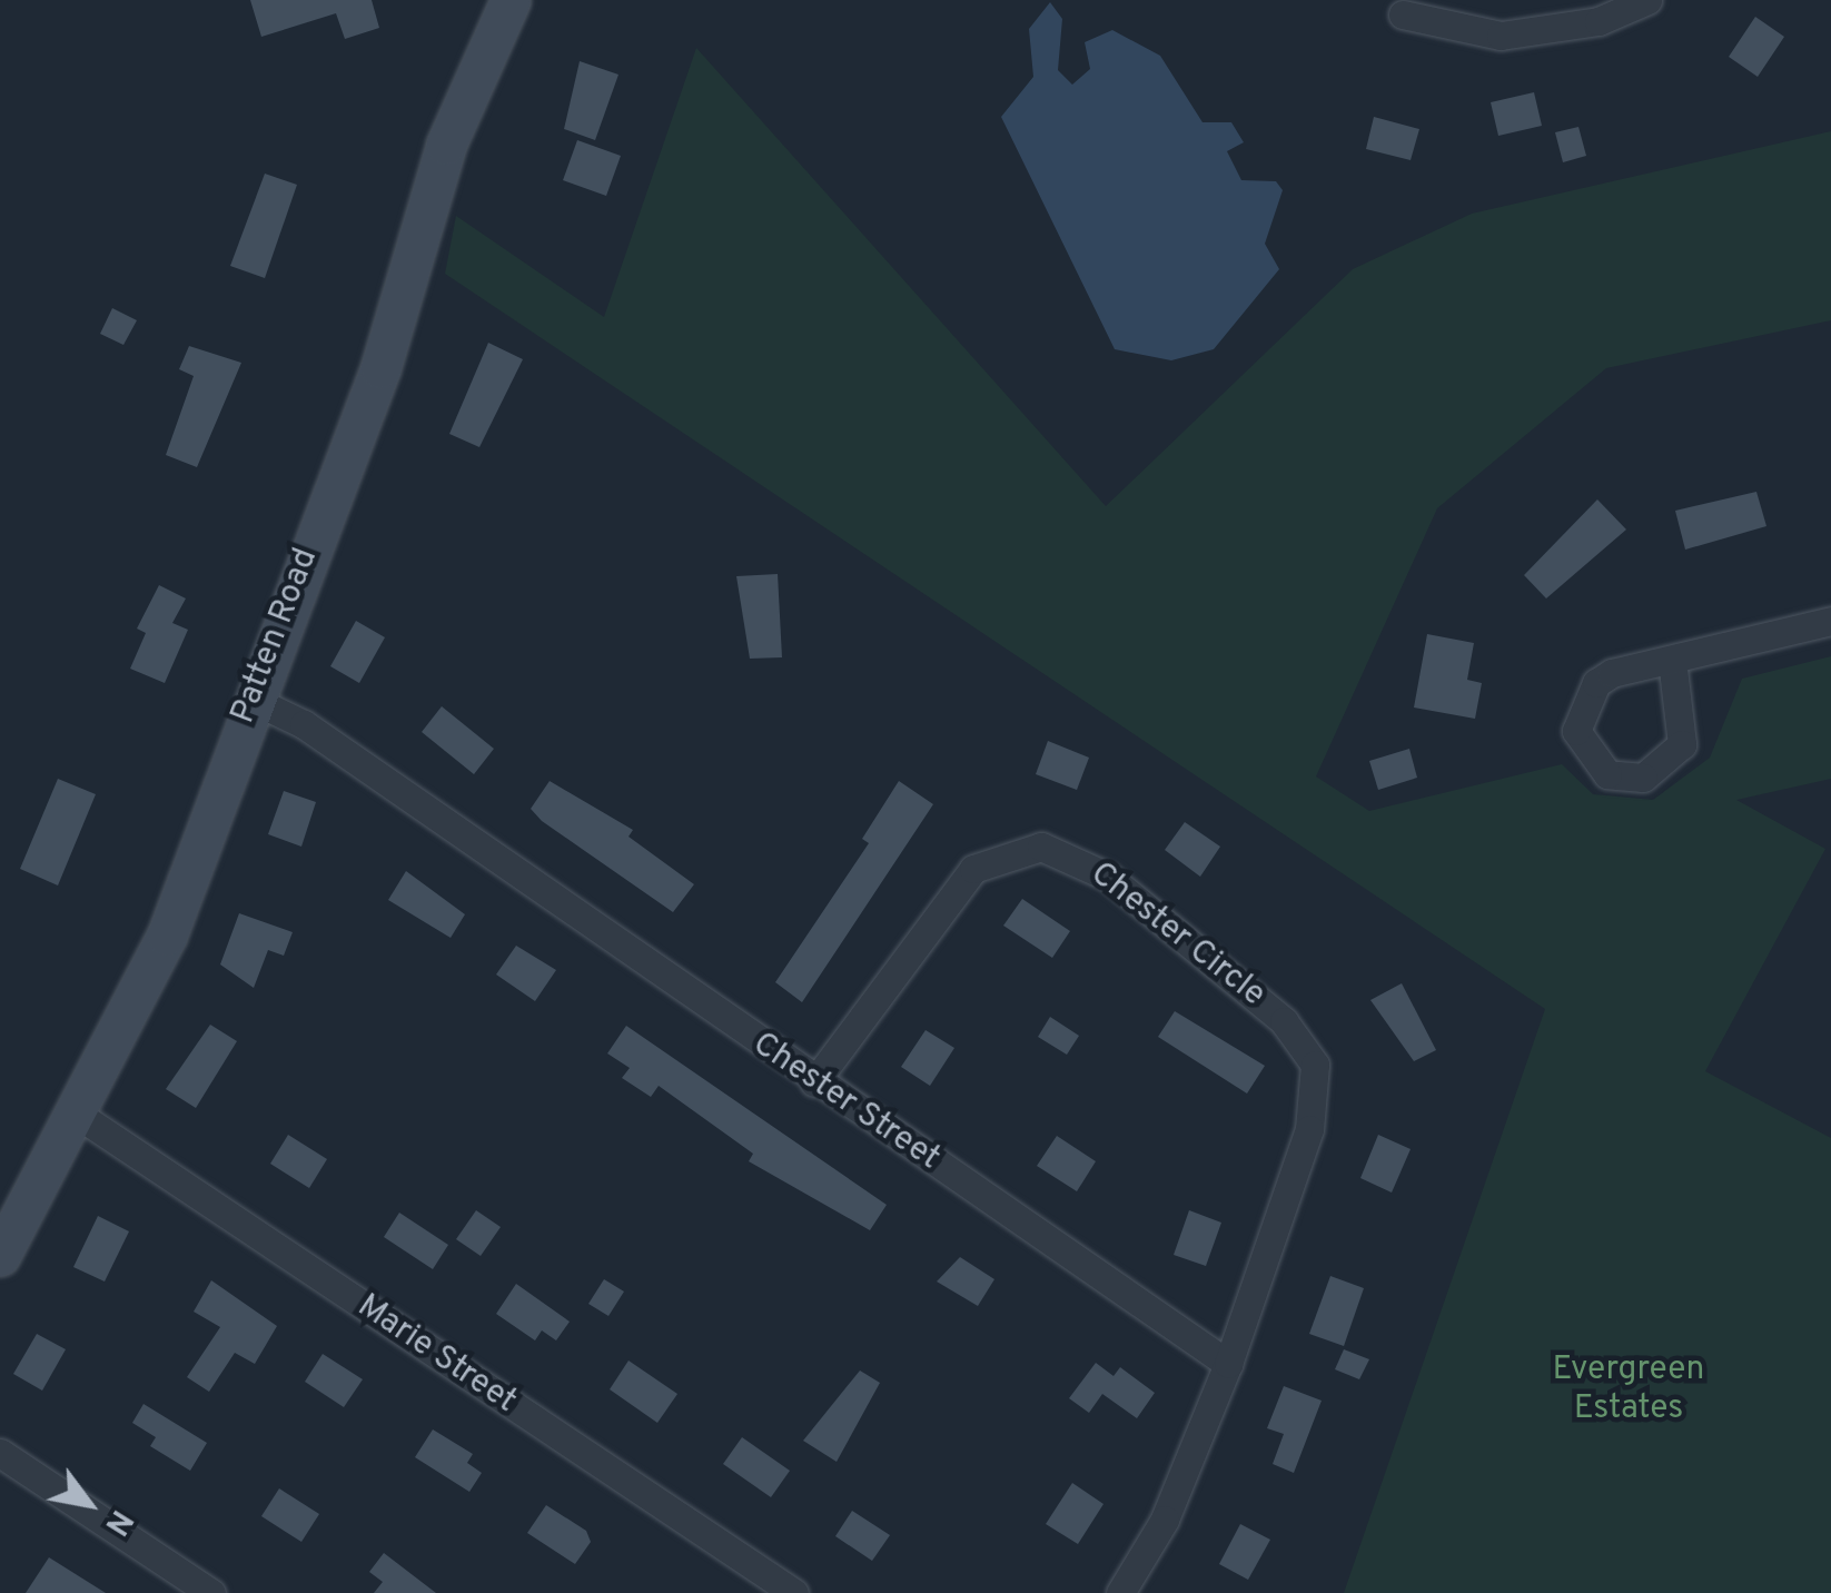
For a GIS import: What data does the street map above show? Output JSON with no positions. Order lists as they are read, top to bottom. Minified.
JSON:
{"streets":{"street":["Patten Road","Chester Circle","Chester Street","Marie Street"]},"crossings":[["Patten Road","Chester Street"],["Patten Road","Marie Street"],["Chester Circle","Chester Street"]],"parks":["Evergreen Estates"],"north":"bottom right"}
